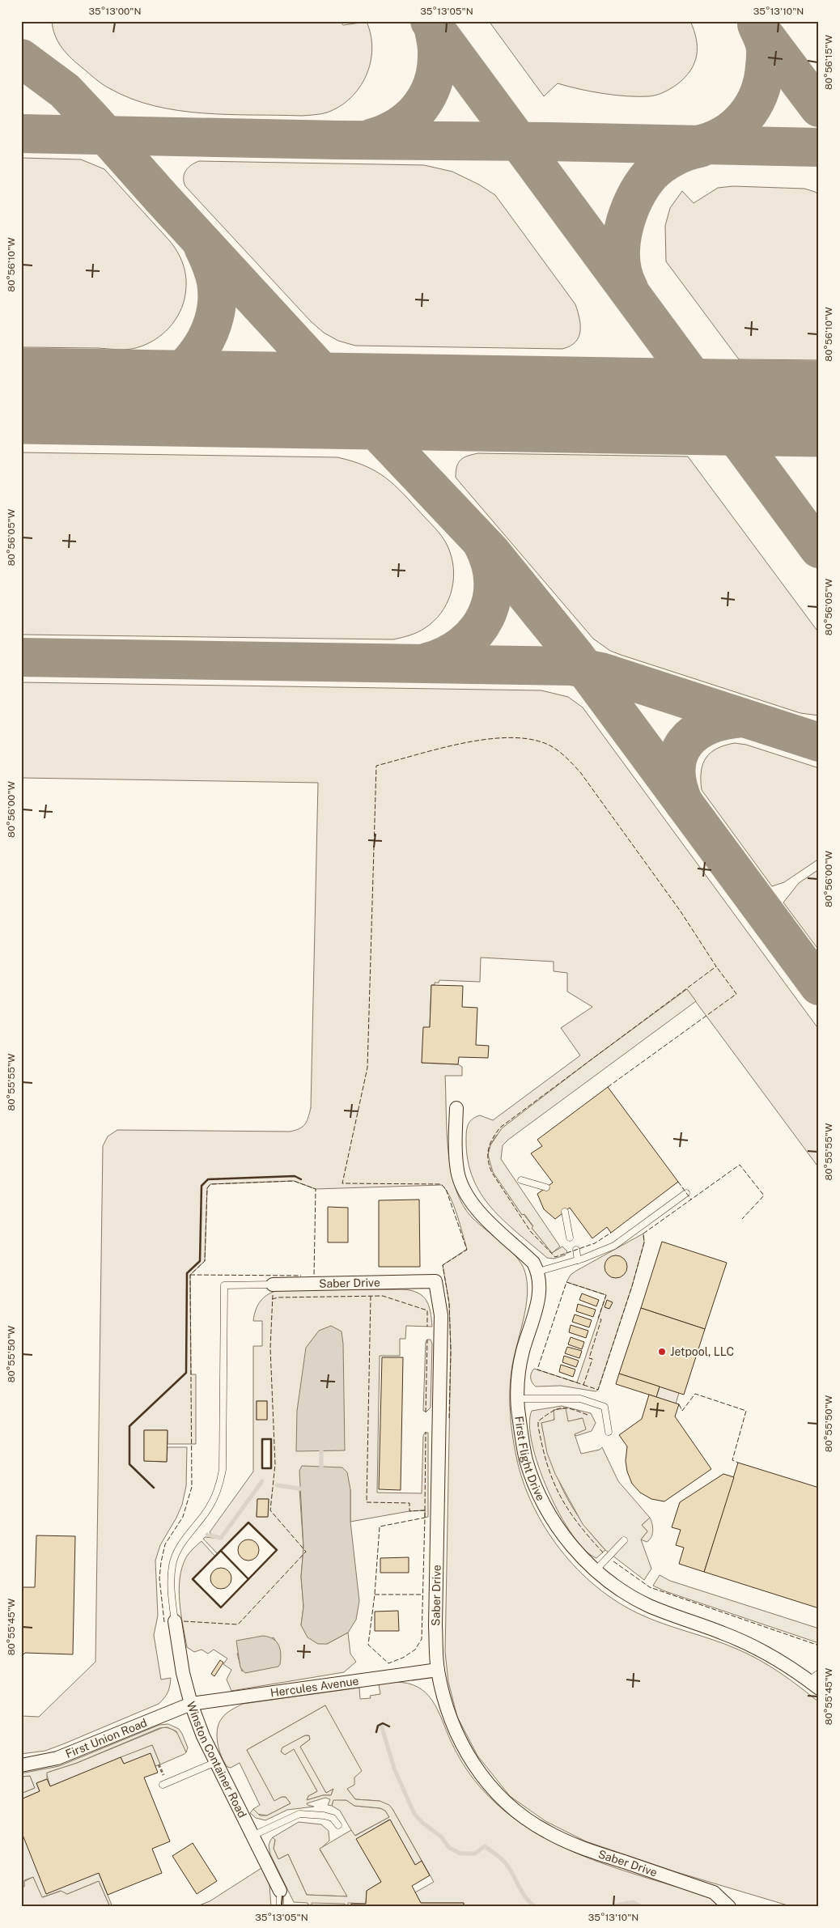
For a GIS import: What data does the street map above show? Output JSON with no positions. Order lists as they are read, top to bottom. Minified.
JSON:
{"streets":{"street":["Saber Drive","First Flight Drive","Hercules Avenue","First Union Road","Winston Container Road"]},"crossings":[["Saber Drive","Hercules Avenue"],["Hercules Avenue","First Union Road"],["Hercules Avenue","Winston Container Road"],["First Union Road","Winston Container Road"]],"places":["Jetpool, LLC"],"coordinates":["35°13'00\"N","35°13'05\"N","35°13'10\"N","80°56'15\"W","80°56'10\"W","80°56'05\"W","80°56'00\"W","80°55'55\"W","80°55'50\"W","80°55'45\"W"]}
